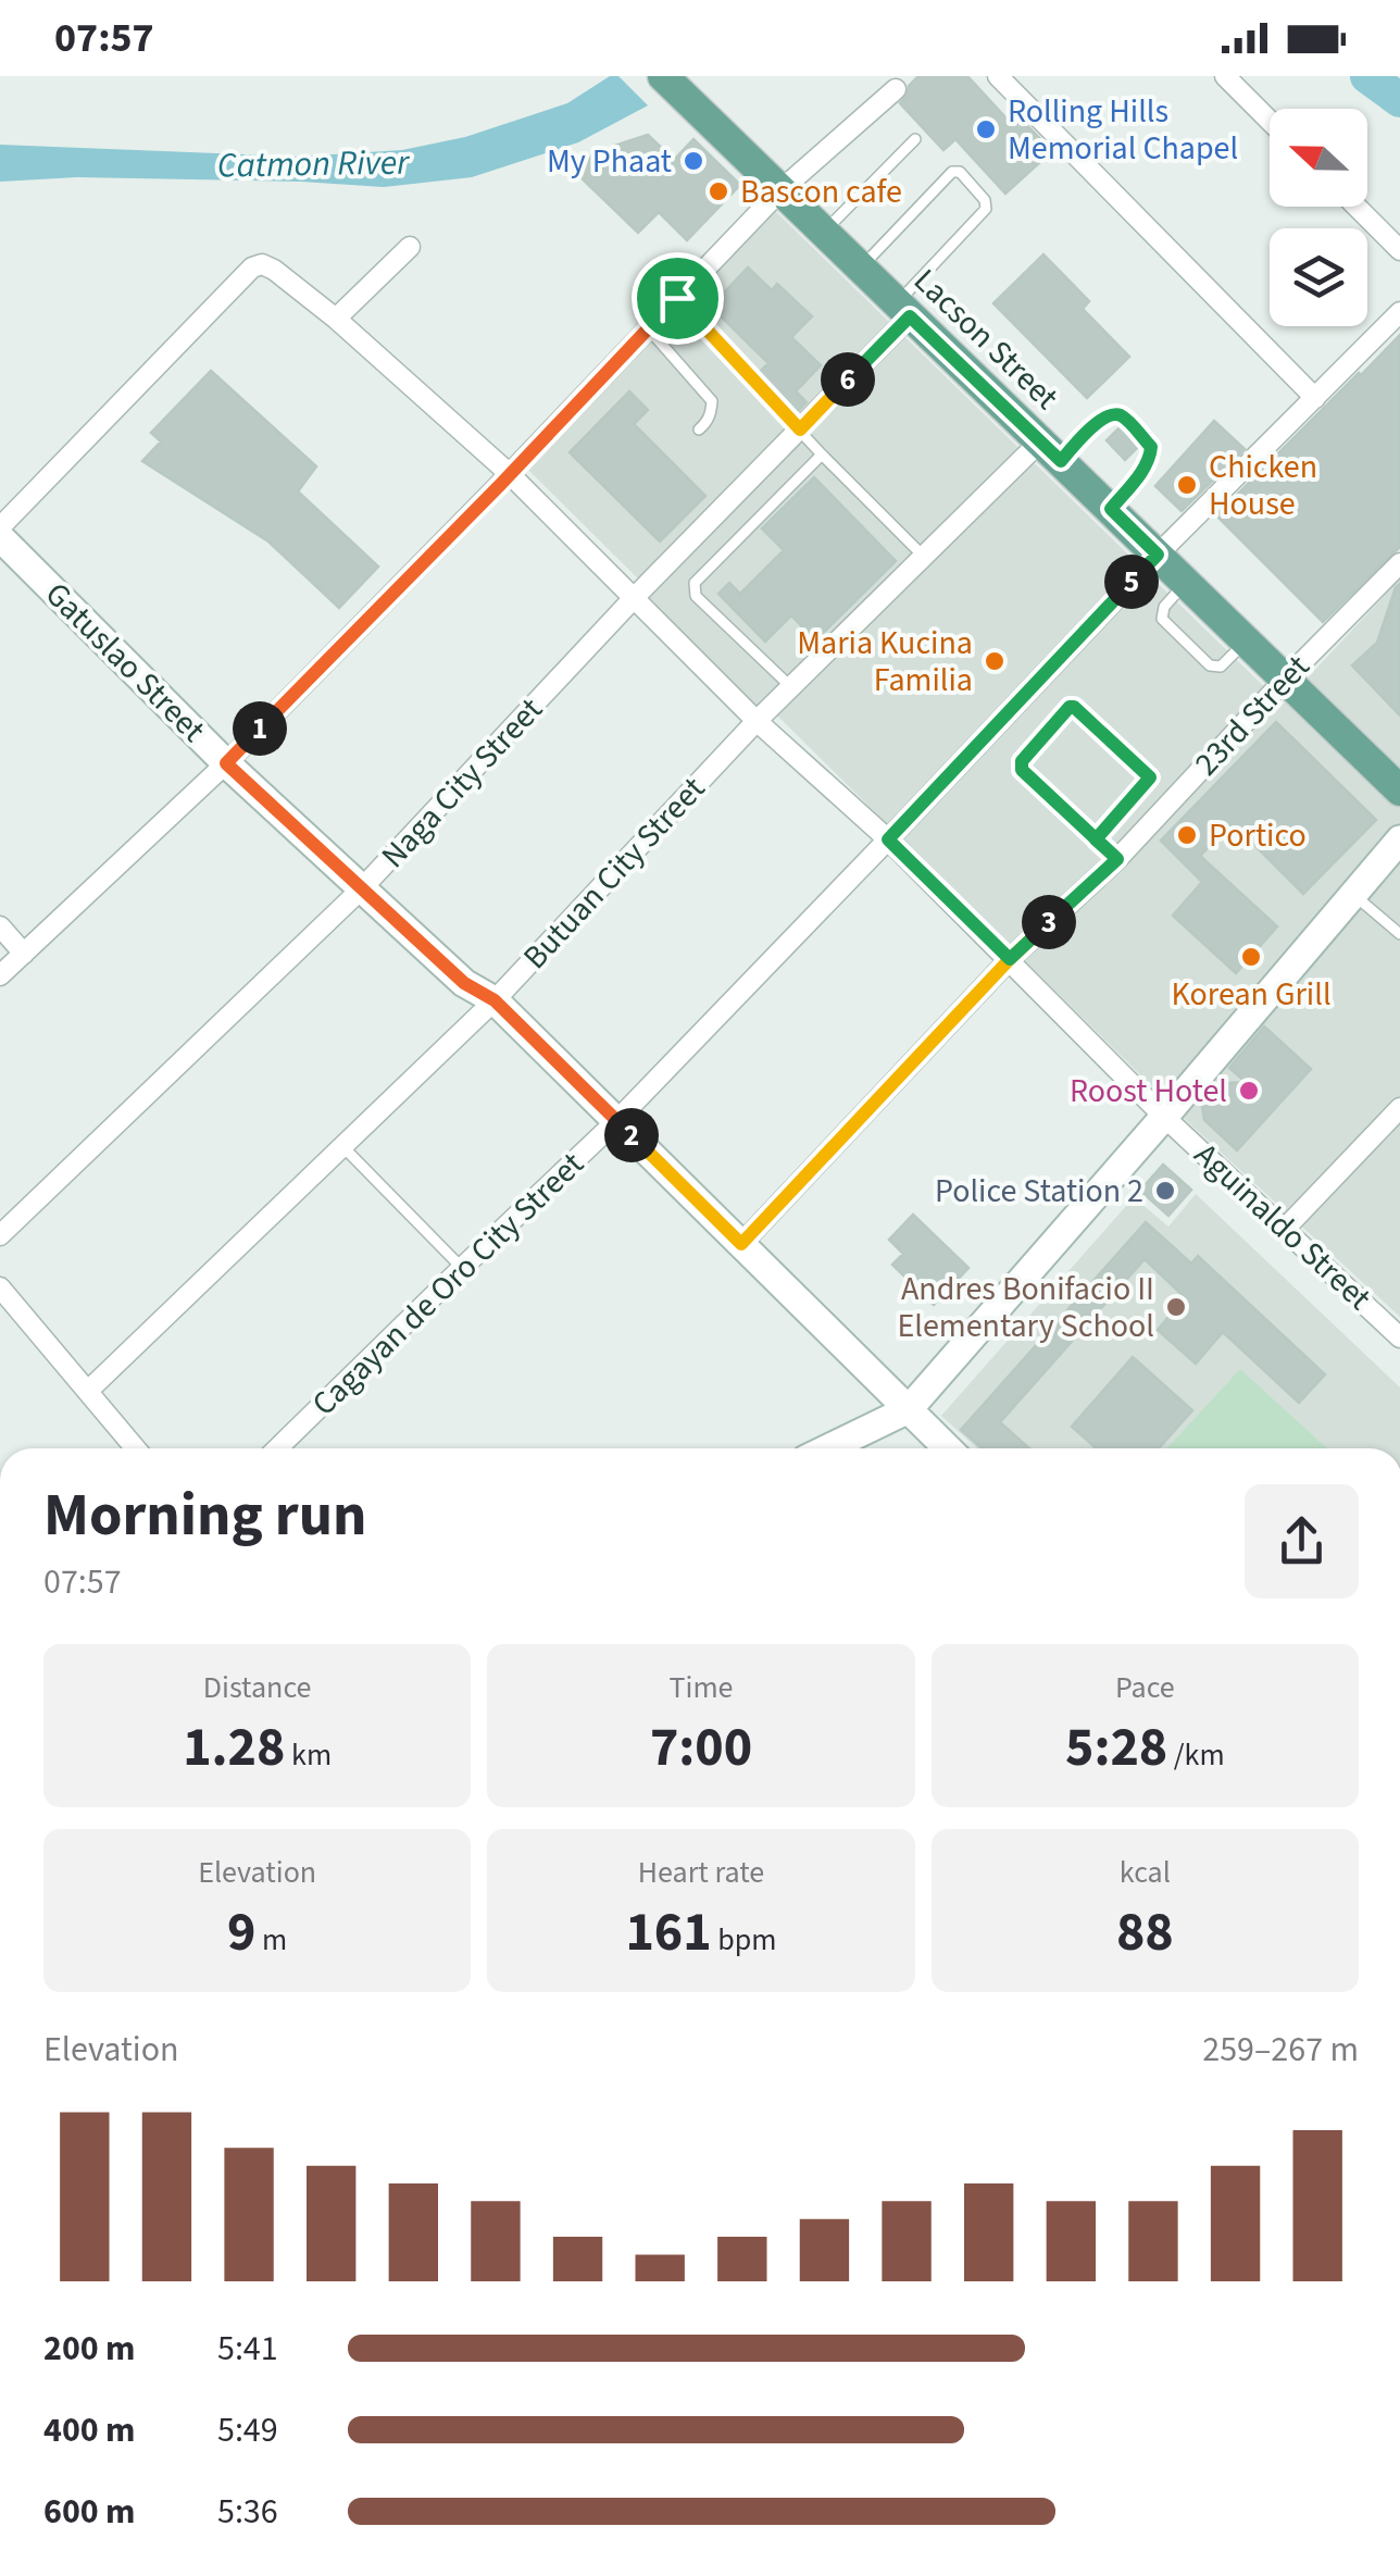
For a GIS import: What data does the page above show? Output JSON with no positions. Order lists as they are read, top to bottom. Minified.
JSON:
{"streets":{"main road":["Lacson Street"],"street":["Gatuslao Street","23rd Street","Naga City Street","Butuan City Street","Aguinaldo Street","Cagayan de Oro City Street"]},"crossings":[["Lacson Street","23rd Street"],["Lacson Street","Naga City Street"],["Lacson Street","Butuan City Street"],["Lacson Street","Cagayan de Oro City Street"],["Gatuslao Street","23rd Street"],["Gatuslao Street","Naga City Street"],["Gatuslao Street","Butuan City Street"],["Gatuslao Street","Cagayan de Oro City Street"],["23rd Street","Aguinaldo Street"],["Naga City Street","Aguinaldo Street"],["Butuan City Street","Aguinaldo Street"],["Aguinaldo Street","Cagayan de Oro City Street"]],"water":["Catmon River"],"places":["Rolling Hills Memorial Chapel","My Phaat","Bascon cafe","Chicken House","Maria Kucina Familia","Portico","Korean Grill","Roost Hotel","Police Station 2","Andres Bonifacio II Elementary School"],"north":"left","page":{"status":"07:57","pins":["6","5","1","3","2"],"heading":["Morning run","07:57"],"stats":[["Distance","1.28 km"],["Time","7:00"],["Pace","5:28 /km"],["Elevation","9 m"],["Heart rate","161 bpm"],["kcal","88"]],"chart":["Elevation","259–267 m"],"list":[{"name":"200 m","note":"5:41"},{"name":"400 m","note":"5:49"},{"name":"600 m","note":"5:36"}]}}
